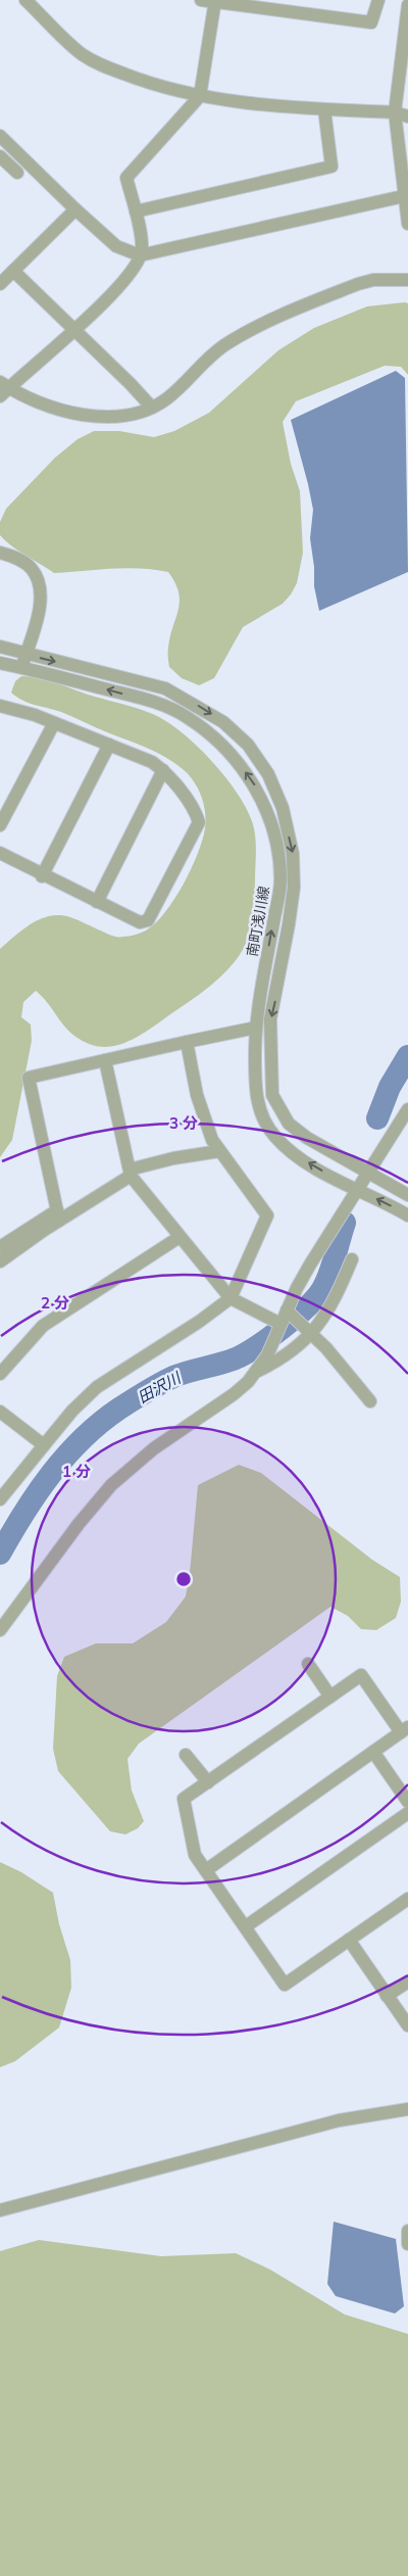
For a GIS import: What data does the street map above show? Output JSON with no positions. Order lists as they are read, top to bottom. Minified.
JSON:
{"streets":{"street":["南町浅川線"]},"water":["田沢川"],"rings":["3 分","2 分","1 分"]}
